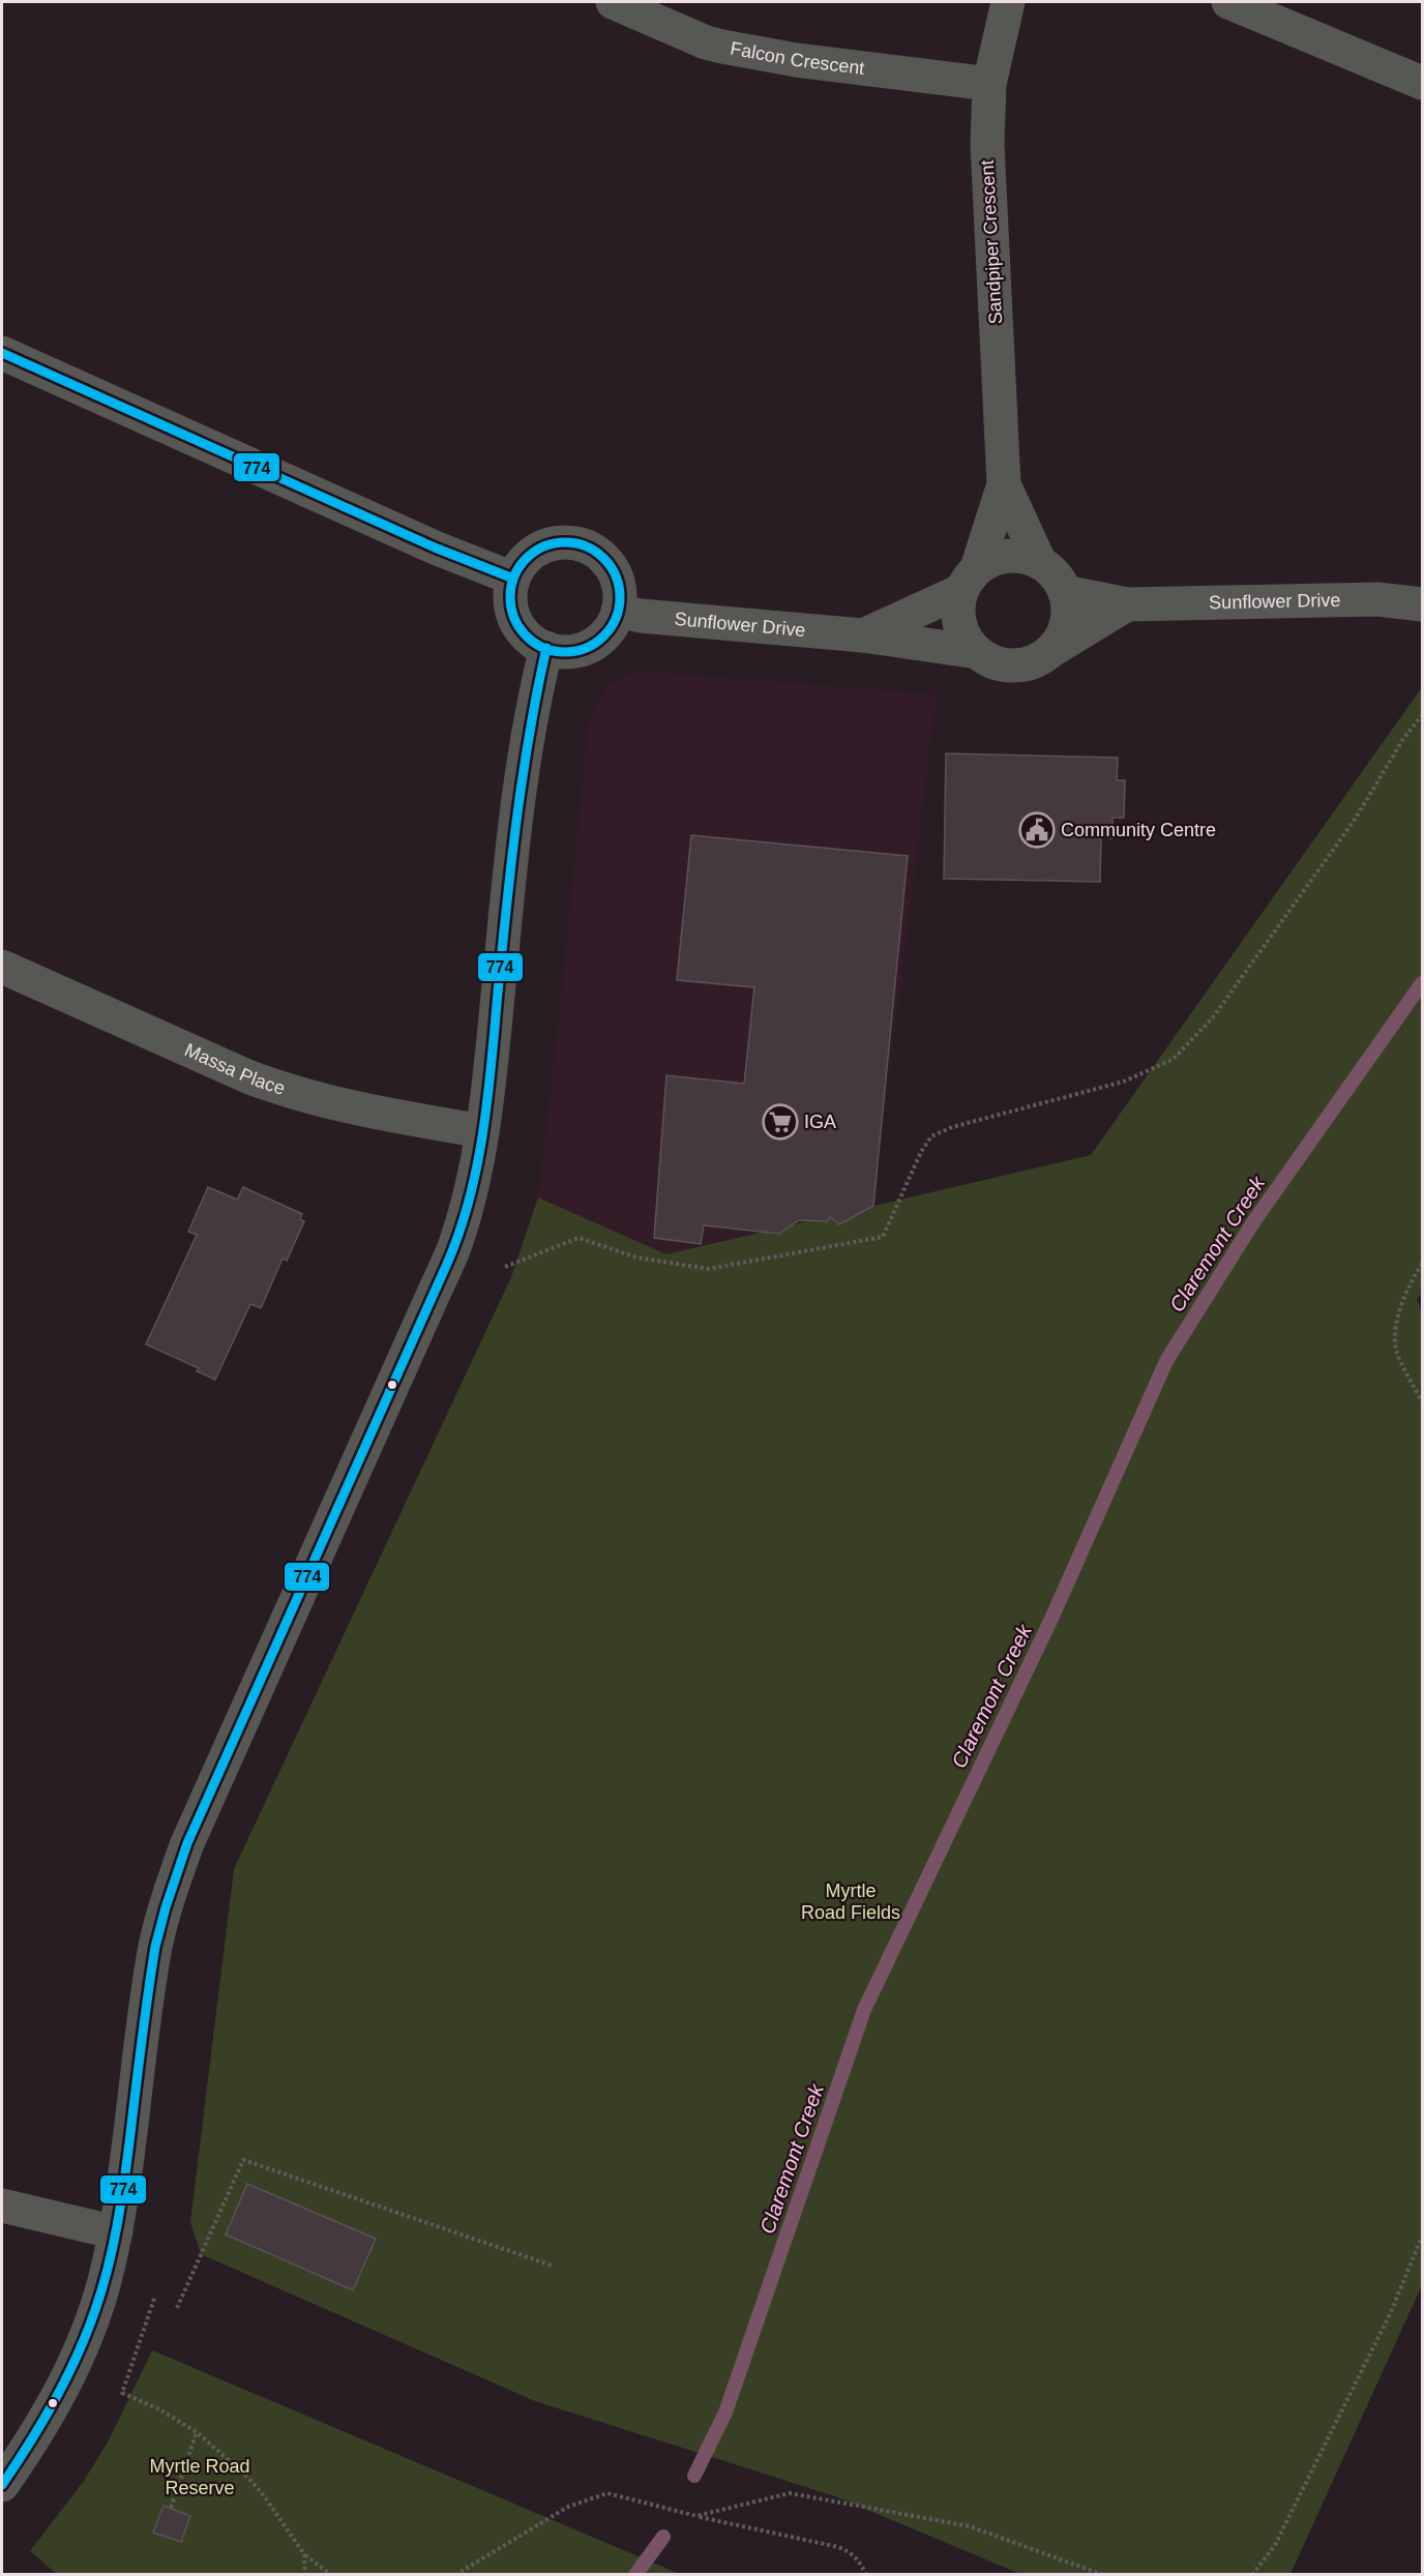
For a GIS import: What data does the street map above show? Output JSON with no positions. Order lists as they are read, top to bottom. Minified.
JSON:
{"streets":{"street":["Falcon Crescent","Sandpiper Crescent","Sunflower Drive","Massa Place"]},"crossings":[["Falcon Crescent","Sandpiper Crescent"],["Sandpiper Crescent","Sunflower Drive"]],"water":["Claremont Creek"],"parks":["Myrtle Road Fields","Myrtle Road Reserve"],"places":{"public building":["Community Centre"],"supermarket":["IGA"]},"lines":["transit line 774"]}
